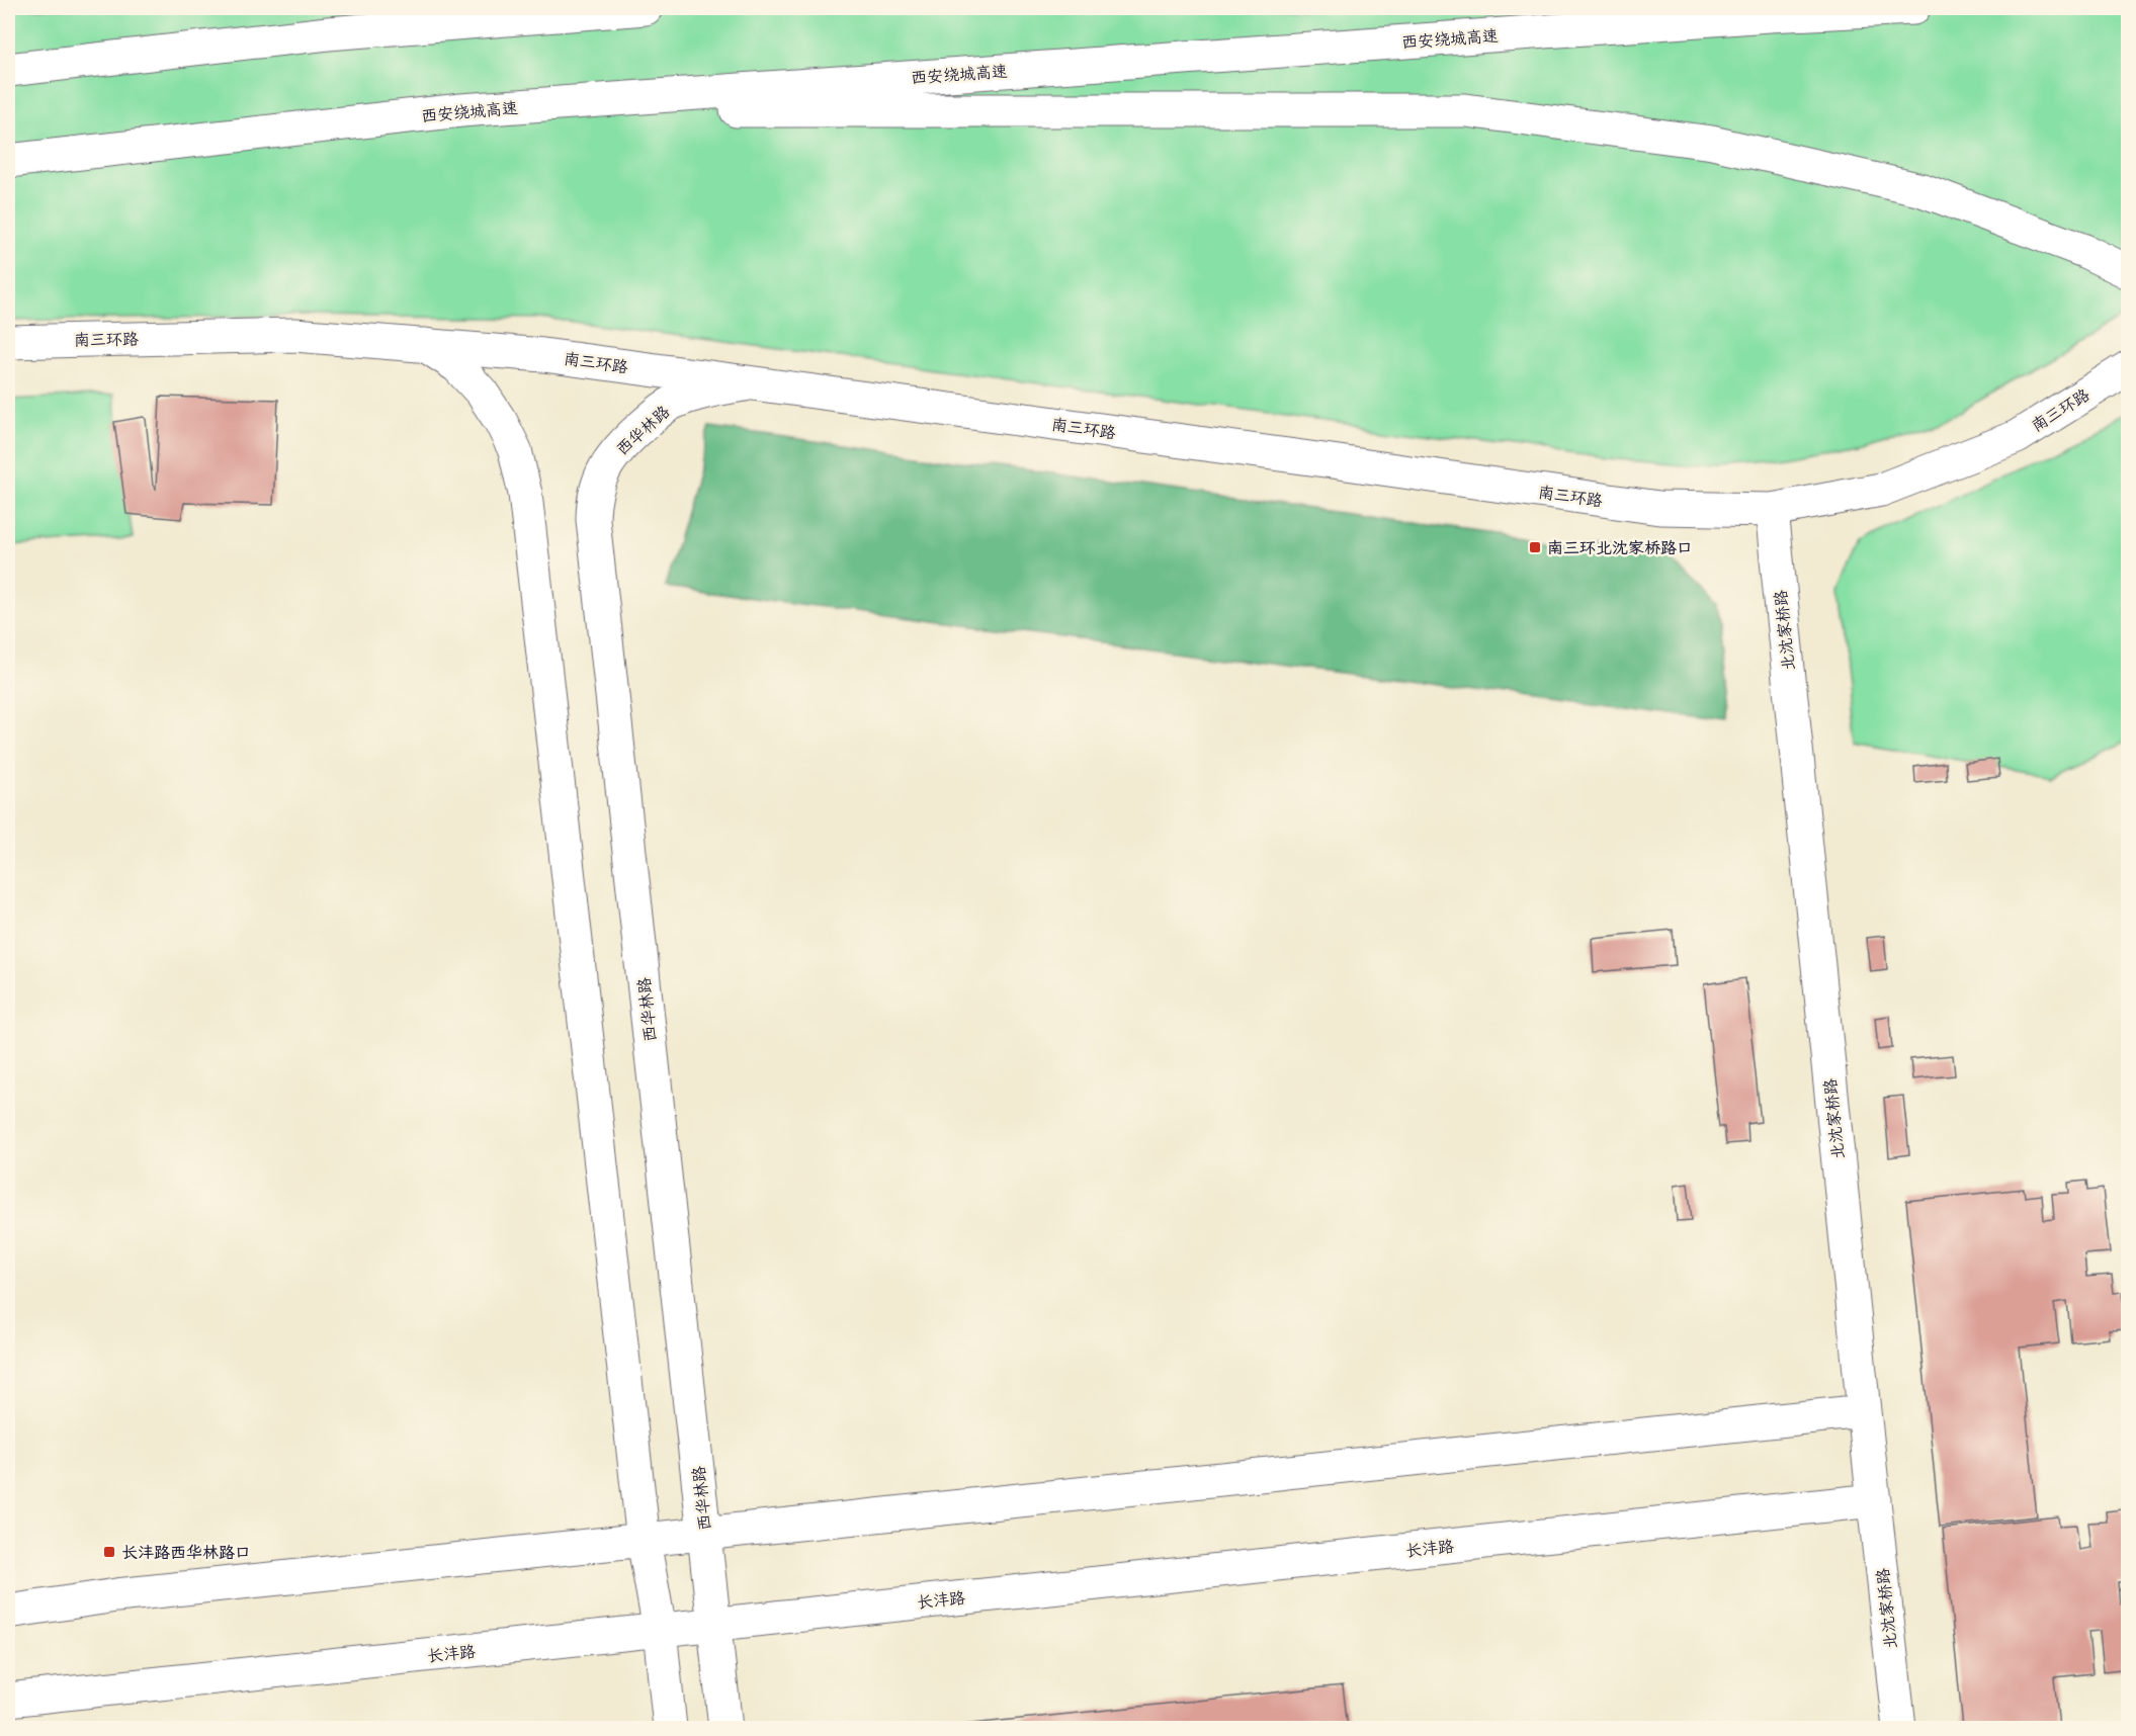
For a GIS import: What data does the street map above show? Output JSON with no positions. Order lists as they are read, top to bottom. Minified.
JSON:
{"streets":{"main road":["西安绕城高速","南三环路","西华林路","北沈家桥路","长沣路"]},"crossings":[["南三环路","西华林路"],["南三环路","北沈家桥路"],["西华林路","长沣路"],["北沈家桥路","长沣路"]],"places":{"transit":["南三环北沈家桥路口","长沣路西华林路口"]}}
